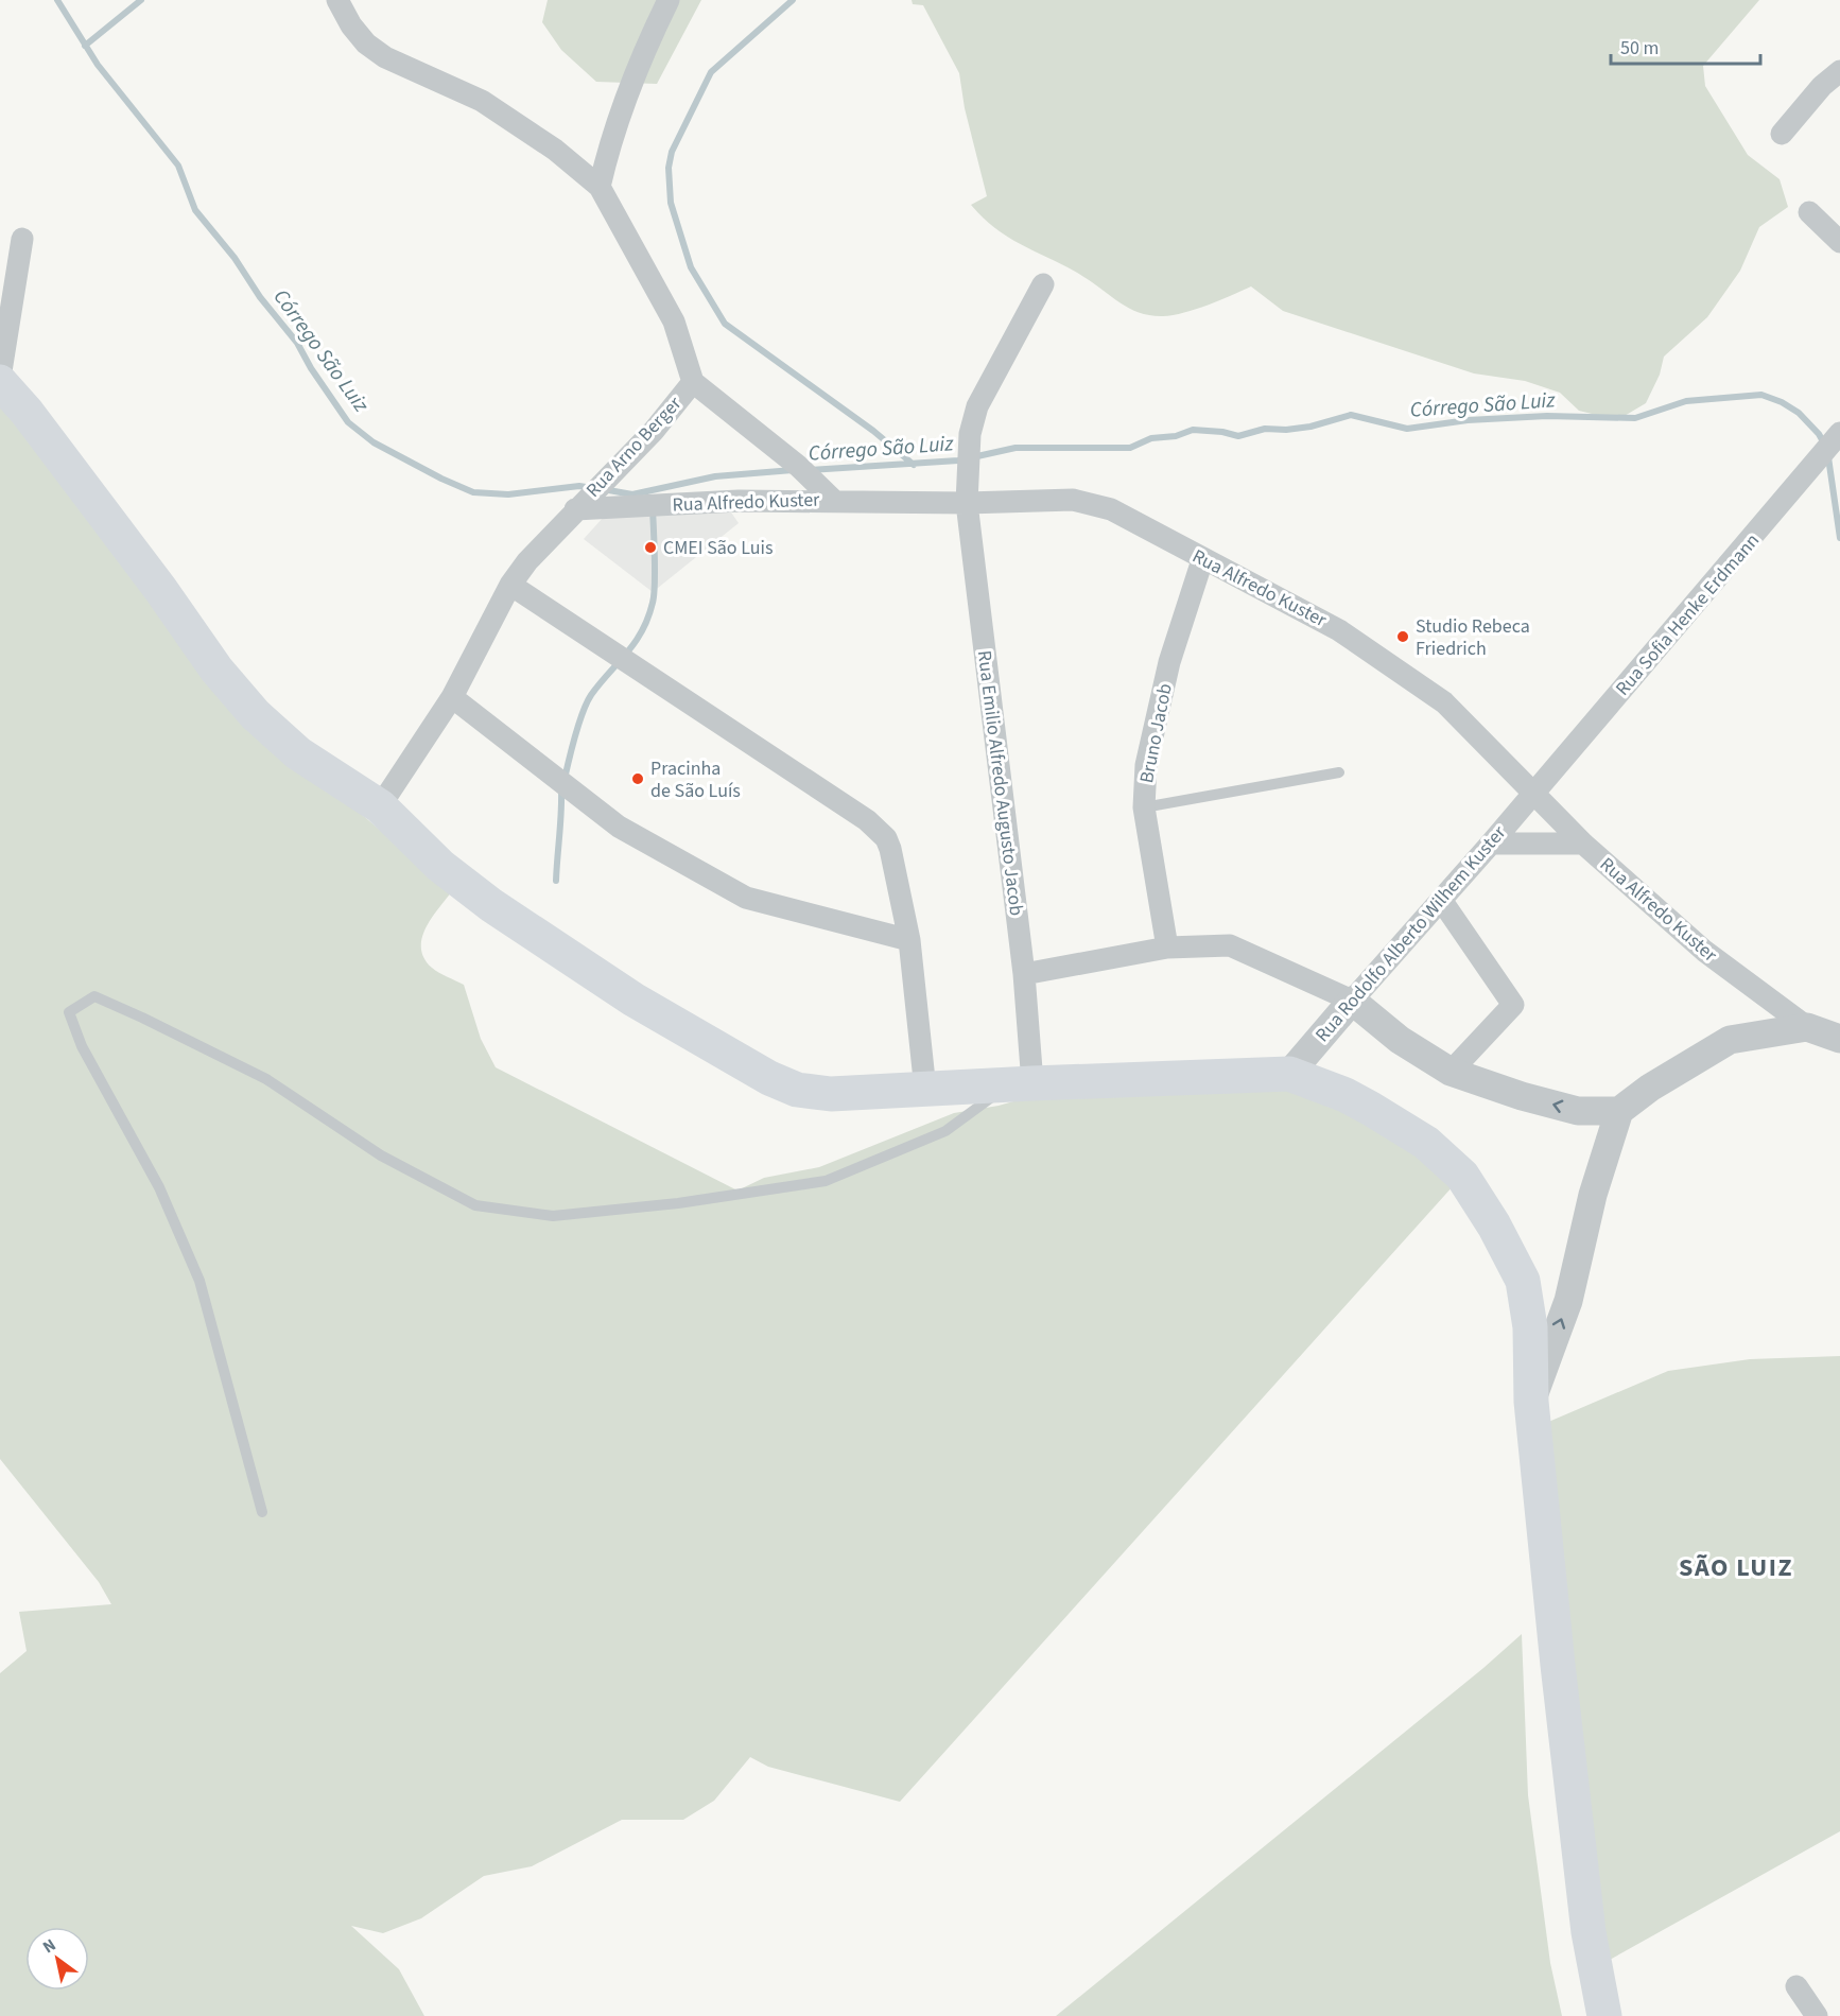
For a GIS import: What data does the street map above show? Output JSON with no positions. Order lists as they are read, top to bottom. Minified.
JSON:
{"streets":{"street":["Rua Arno Berger","Rua Alfredo Kuster","Rua Sofia Henke Erdmann","Bruno Jacob","Rua Emilio Alfredo Augusto Jacob","Rua Rodolfo Alberto Wilhem Kuster"]},"crossings":[["Rua Arno Berger","Rua Alfredo Kuster"],["Rua Alfredo Kuster","Rua Sofia Henke Erdmann"],["Rua Alfredo Kuster","Bruno Jacob"],["Rua Alfredo Kuster","Rua Emilio Alfredo Augusto Jacob"],["Rua Alfredo Kuster","Rua Rodolfo Alberto Wilhem Kuster"],["Rua Sofia Henke Erdmann","Rua Rodolfo Alberto Wilhem Kuster"]],"districts":["SÃO LUIZ"],"water":["Córrego São Luiz"],"places":["CMEI São Luis","Studio Rebeca Friedrich","Pracinha de São Luís"],"scale_bar":"50 m","north":"top left"}
